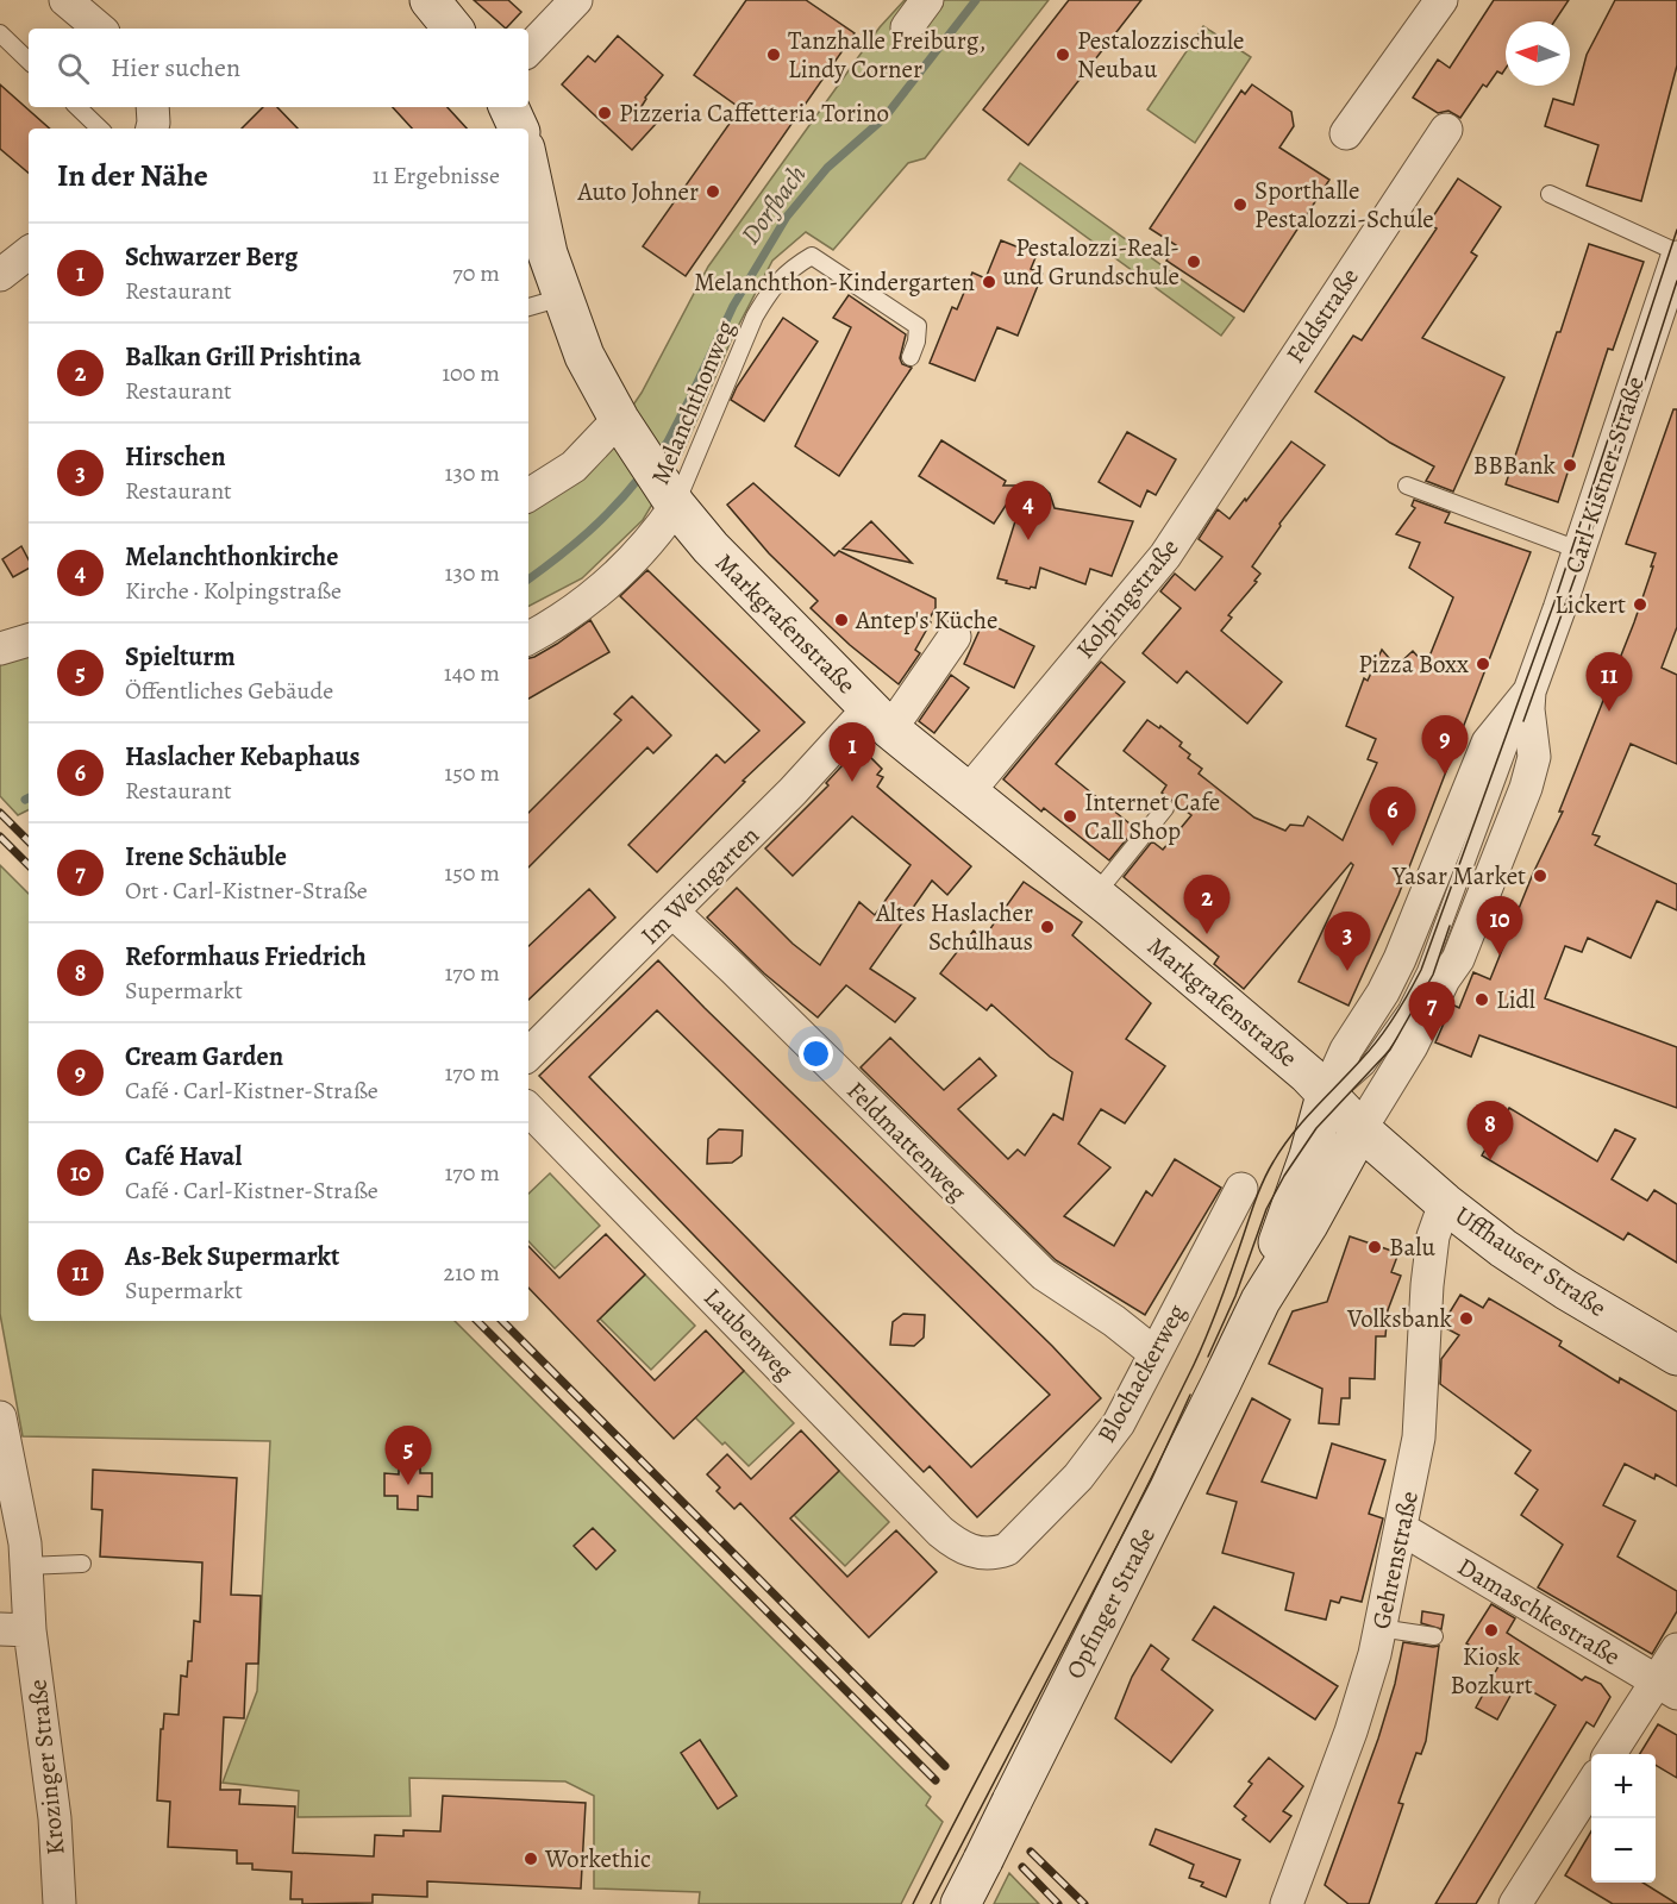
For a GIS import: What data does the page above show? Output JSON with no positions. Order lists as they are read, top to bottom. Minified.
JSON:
{"streets":{"street":["Feldstraße","Carl-Kistner-Straße","Kolpingstraße","Markgrafenstraße","Im Weingarten","Feldmattenweg","Uffhauser Straße","Laubenweg","Blochackerweg","Gehrenstraße","Opfinger Straße","Damaschkestraße","Krozinger Straße"],"lane":["Melanchthonweg"]},"crossings":[["Feldstraße","Kolpingstraße"],["Melanchthonweg","Markgrafenstraße"],["Carl-Kistner-Straße","Markgrafenstraße"],["Carl-Kistner-Straße","Uffhauser Straße"],["Carl-Kistner-Straße","Opfinger Straße"],["Kolpingstraße","Markgrafenstraße"],["Markgrafenstraße","Im Weingarten"],["Markgrafenstraße","Uffhauser Straße"],["Markgrafenstraße","Opfinger Straße"],["Im Weingarten","Feldmattenweg"],["Feldmattenweg","Blochackerweg"],["Uffhauser Straße","Gehrenstraße"],["Uffhauser Straße","Opfinger Straße"],["Laubenweg","Blochackerweg"],["Gehrenstraße","Damaschkestraße"]],"water":["Dorfbach"],"places":["Tanzhalle Freiburg, Lindy Corner","Pestalozzischule Neubau","Pizzeria Caffetteria Torino","Auto Johner","Sporthalle Pestalozzi-Schule","Pestalozzi-Real- und Grundschule","Melanchthon-Kindergarten","BBBank","Lickert","Antep's Küche","Pizza Boxx","Internet Cafe Call Shop","Yasar Market","Altes Haslacher Schulhaus","Lidl","Balu","Volksbank","Kiosk Bozkurt","Workethic"],"north":"left","page":{"search":"Hier suchen","heading":["In der Nähe","11 Ergebnisse"],"list":[{"mark":"1","name":"Schwarzer Berg","note":"Restaurant","value":"70 m"},{"mark":"2","name":"Balkan Grill Prishtina","note":"Restaurant","value":"100 m"},{"mark":"3","name":"Hirschen","note":"Restaurant","value":"130 m"},{"mark":"4","name":"Melanchthonkirche","note":"Kirche · Kolpingstraße","value":"130 m"},{"mark":"5","name":"Spielturm","note":"Öffentliches Gebäude","value":"140 m"},{"mark":"6","name":"Haslacher Kebaphaus","note":"Restaurant","value":"150 m"},{"mark":"7","name":"Irene Schäuble","note":"Ort · Carl-Kistner-Straße","value":"150 m"},{"mark":"8","name":"Reformhaus Friedrich","note":"Supermarkt","value":"170 m"},{"mark":"9","name":"Cream Garden","note":"Café · Carl-Kistner-Straße","value":"170 m"},{"mark":"10","name":"Café Haval","note":"Café · Carl-Kistner-Straße","value":"170 m"},{"mark":"11","name":"As-Bek Supermarkt","note":"Supermarkt","value":"210 m"}],"pins":["4","11","9","1","6","2","10","3","7","8","5"],"map_buttons":["+","−"]}}
